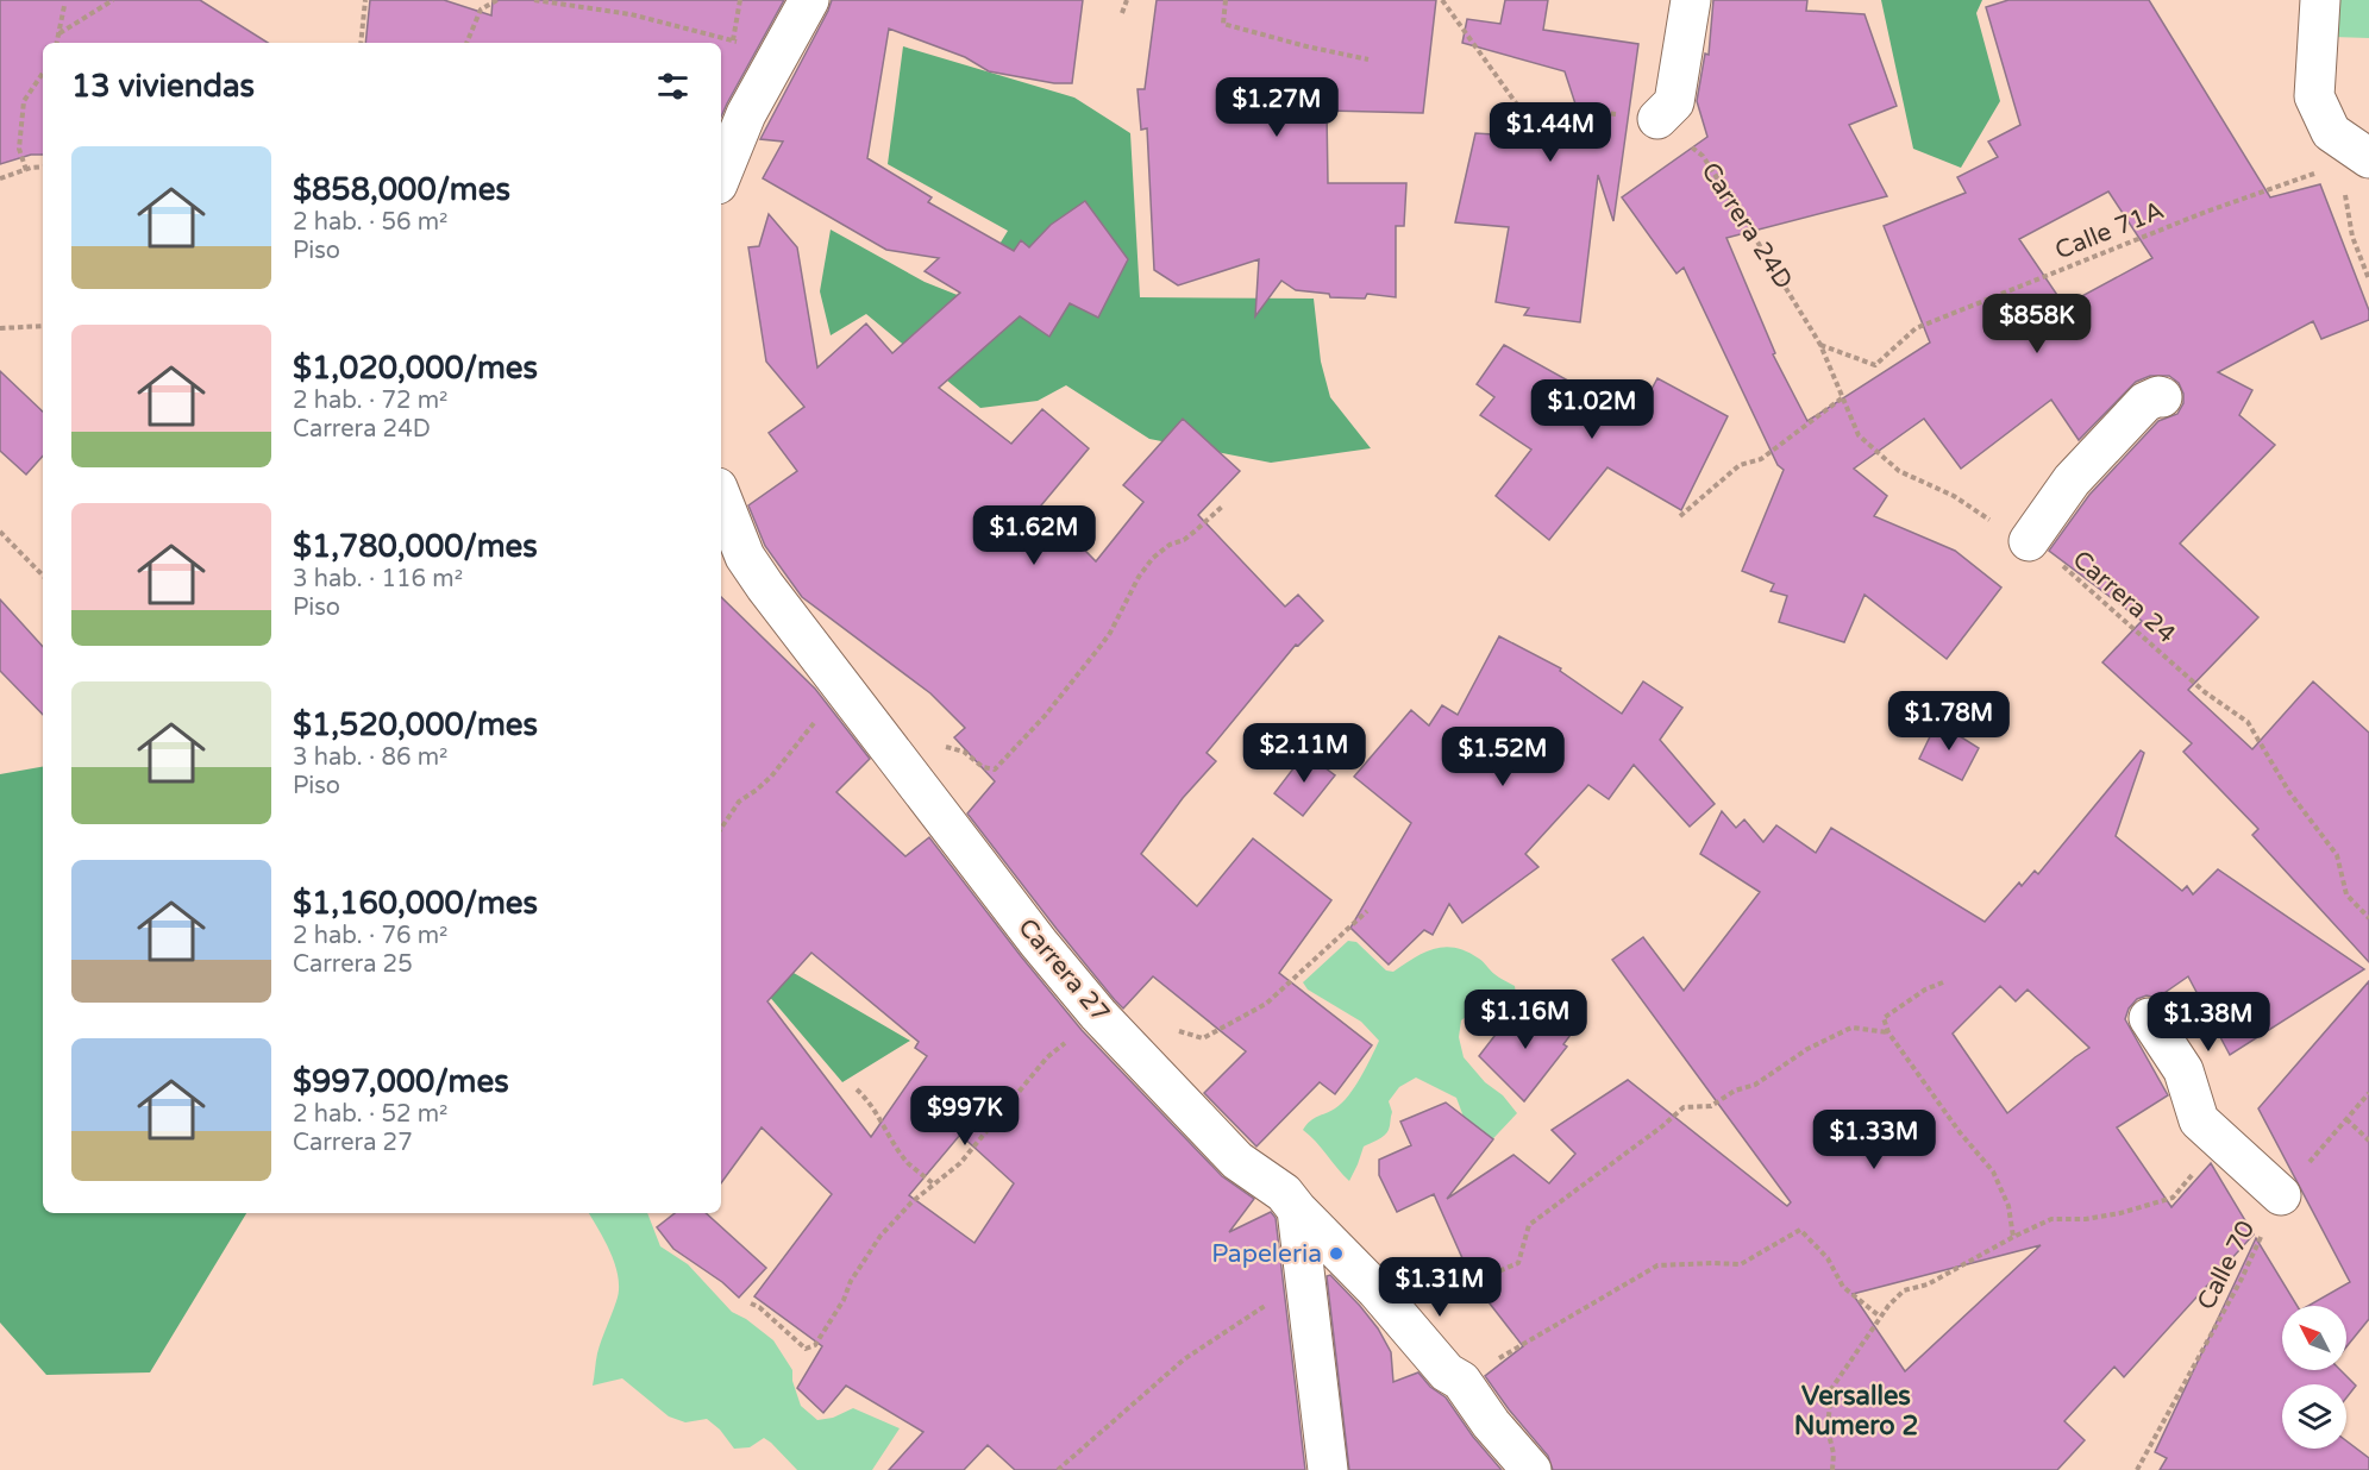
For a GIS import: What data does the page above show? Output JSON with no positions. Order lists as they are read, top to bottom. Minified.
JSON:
{"streets":{"street":["Carrera 27"],"path":["Carrera 24D","Calle 71A","Carrera 24","Calle 70"]},"crossings":[["Carrera 24D","Calle 71A"],["Carrera 24D","Carrera 24"],["Calle 71A","Carrera 24"]],"districts":["Versalles Numero 2"],"places":["Papeleria"],"north":"top left","page":{"heading":"13 viviendas","price":["$1.27M","$1.44M","$858K","$1.02M","$1.62M","$1.78M","$2.11M","$1.52M","$1.16M","$1.38M","$997K","$1.33M","$1.31M"],"list":[{"name":"$858,000/mes","note":"2 hab. · 56 m² · Piso"},{"name":"$1,020,000/mes","note":"2 hab. · 72 m² · Carrera 24D"},{"name":"$1,780,000/mes","note":"3 hab. · 116 m² · Piso"},{"name":"$1,520,000/mes","note":"3 hab. · 86 m² · Piso"},{"name":"$1,160,000/mes","note":"2 hab. · 76 m² · Carrera 25"},{"name":"$997,000/mes","note":"2 hab. · 52 m² · Carrera 27"}]}}
